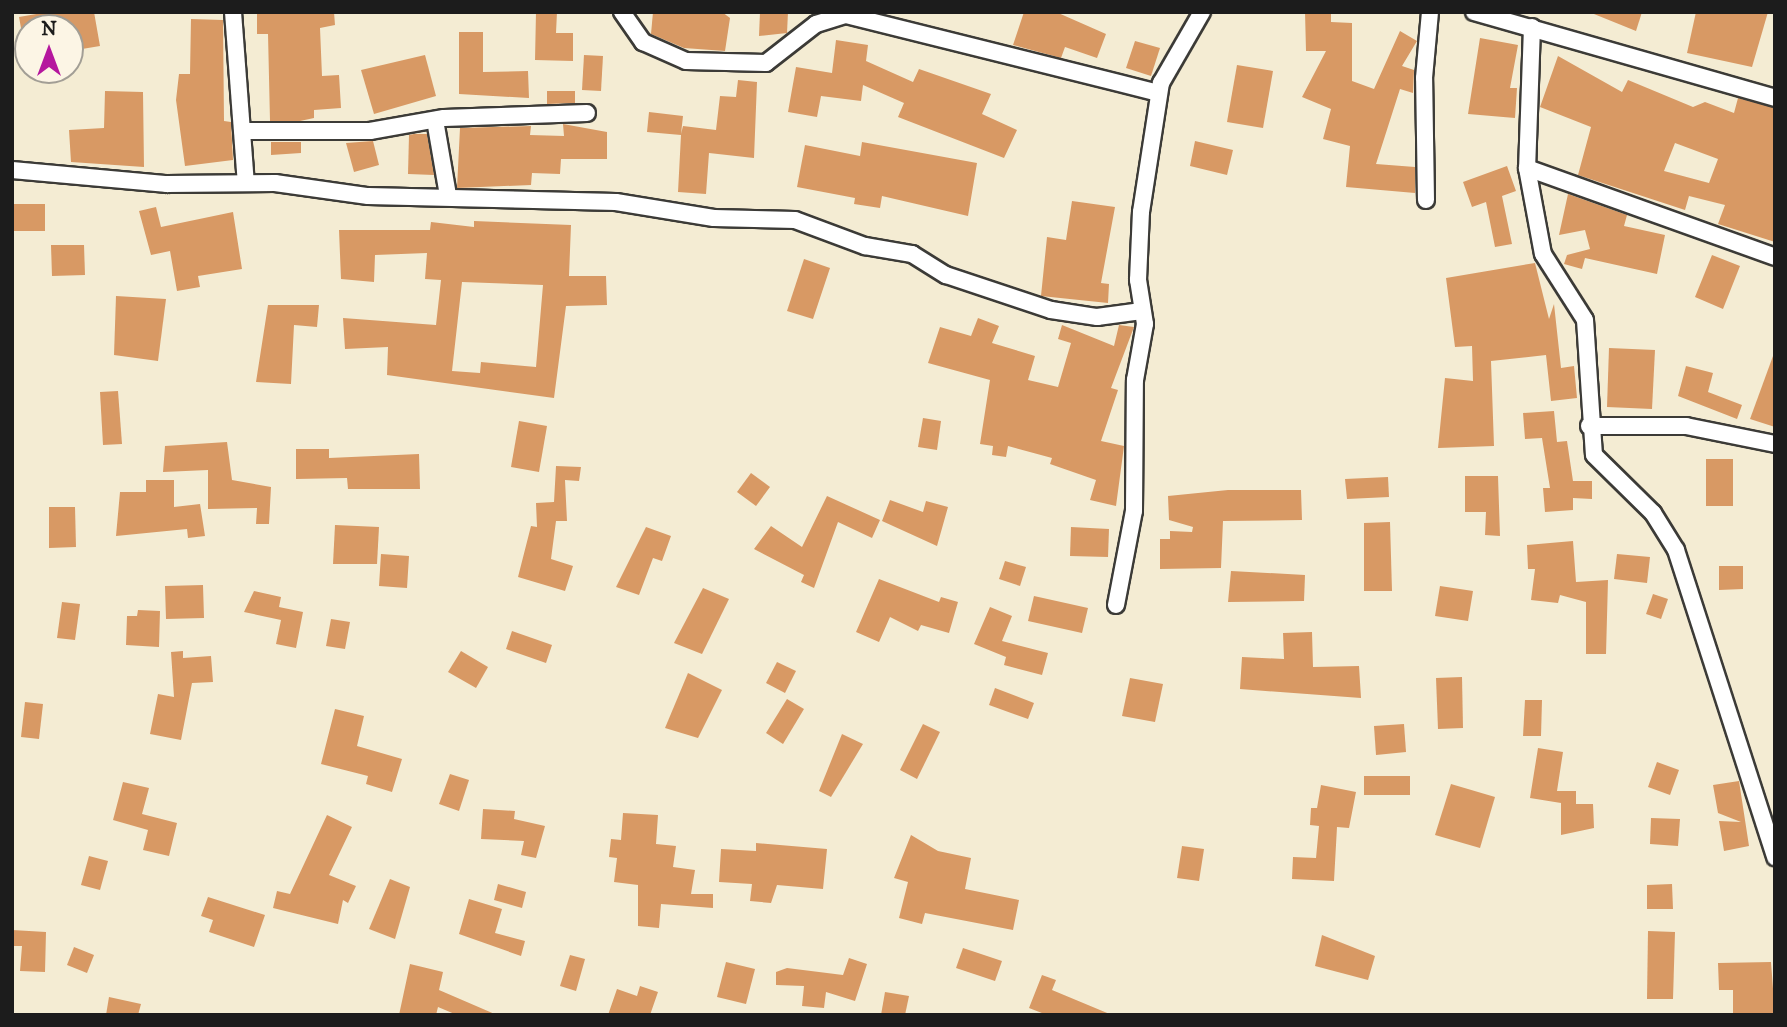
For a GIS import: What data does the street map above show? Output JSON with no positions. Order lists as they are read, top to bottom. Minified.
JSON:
{"north":"top"}
